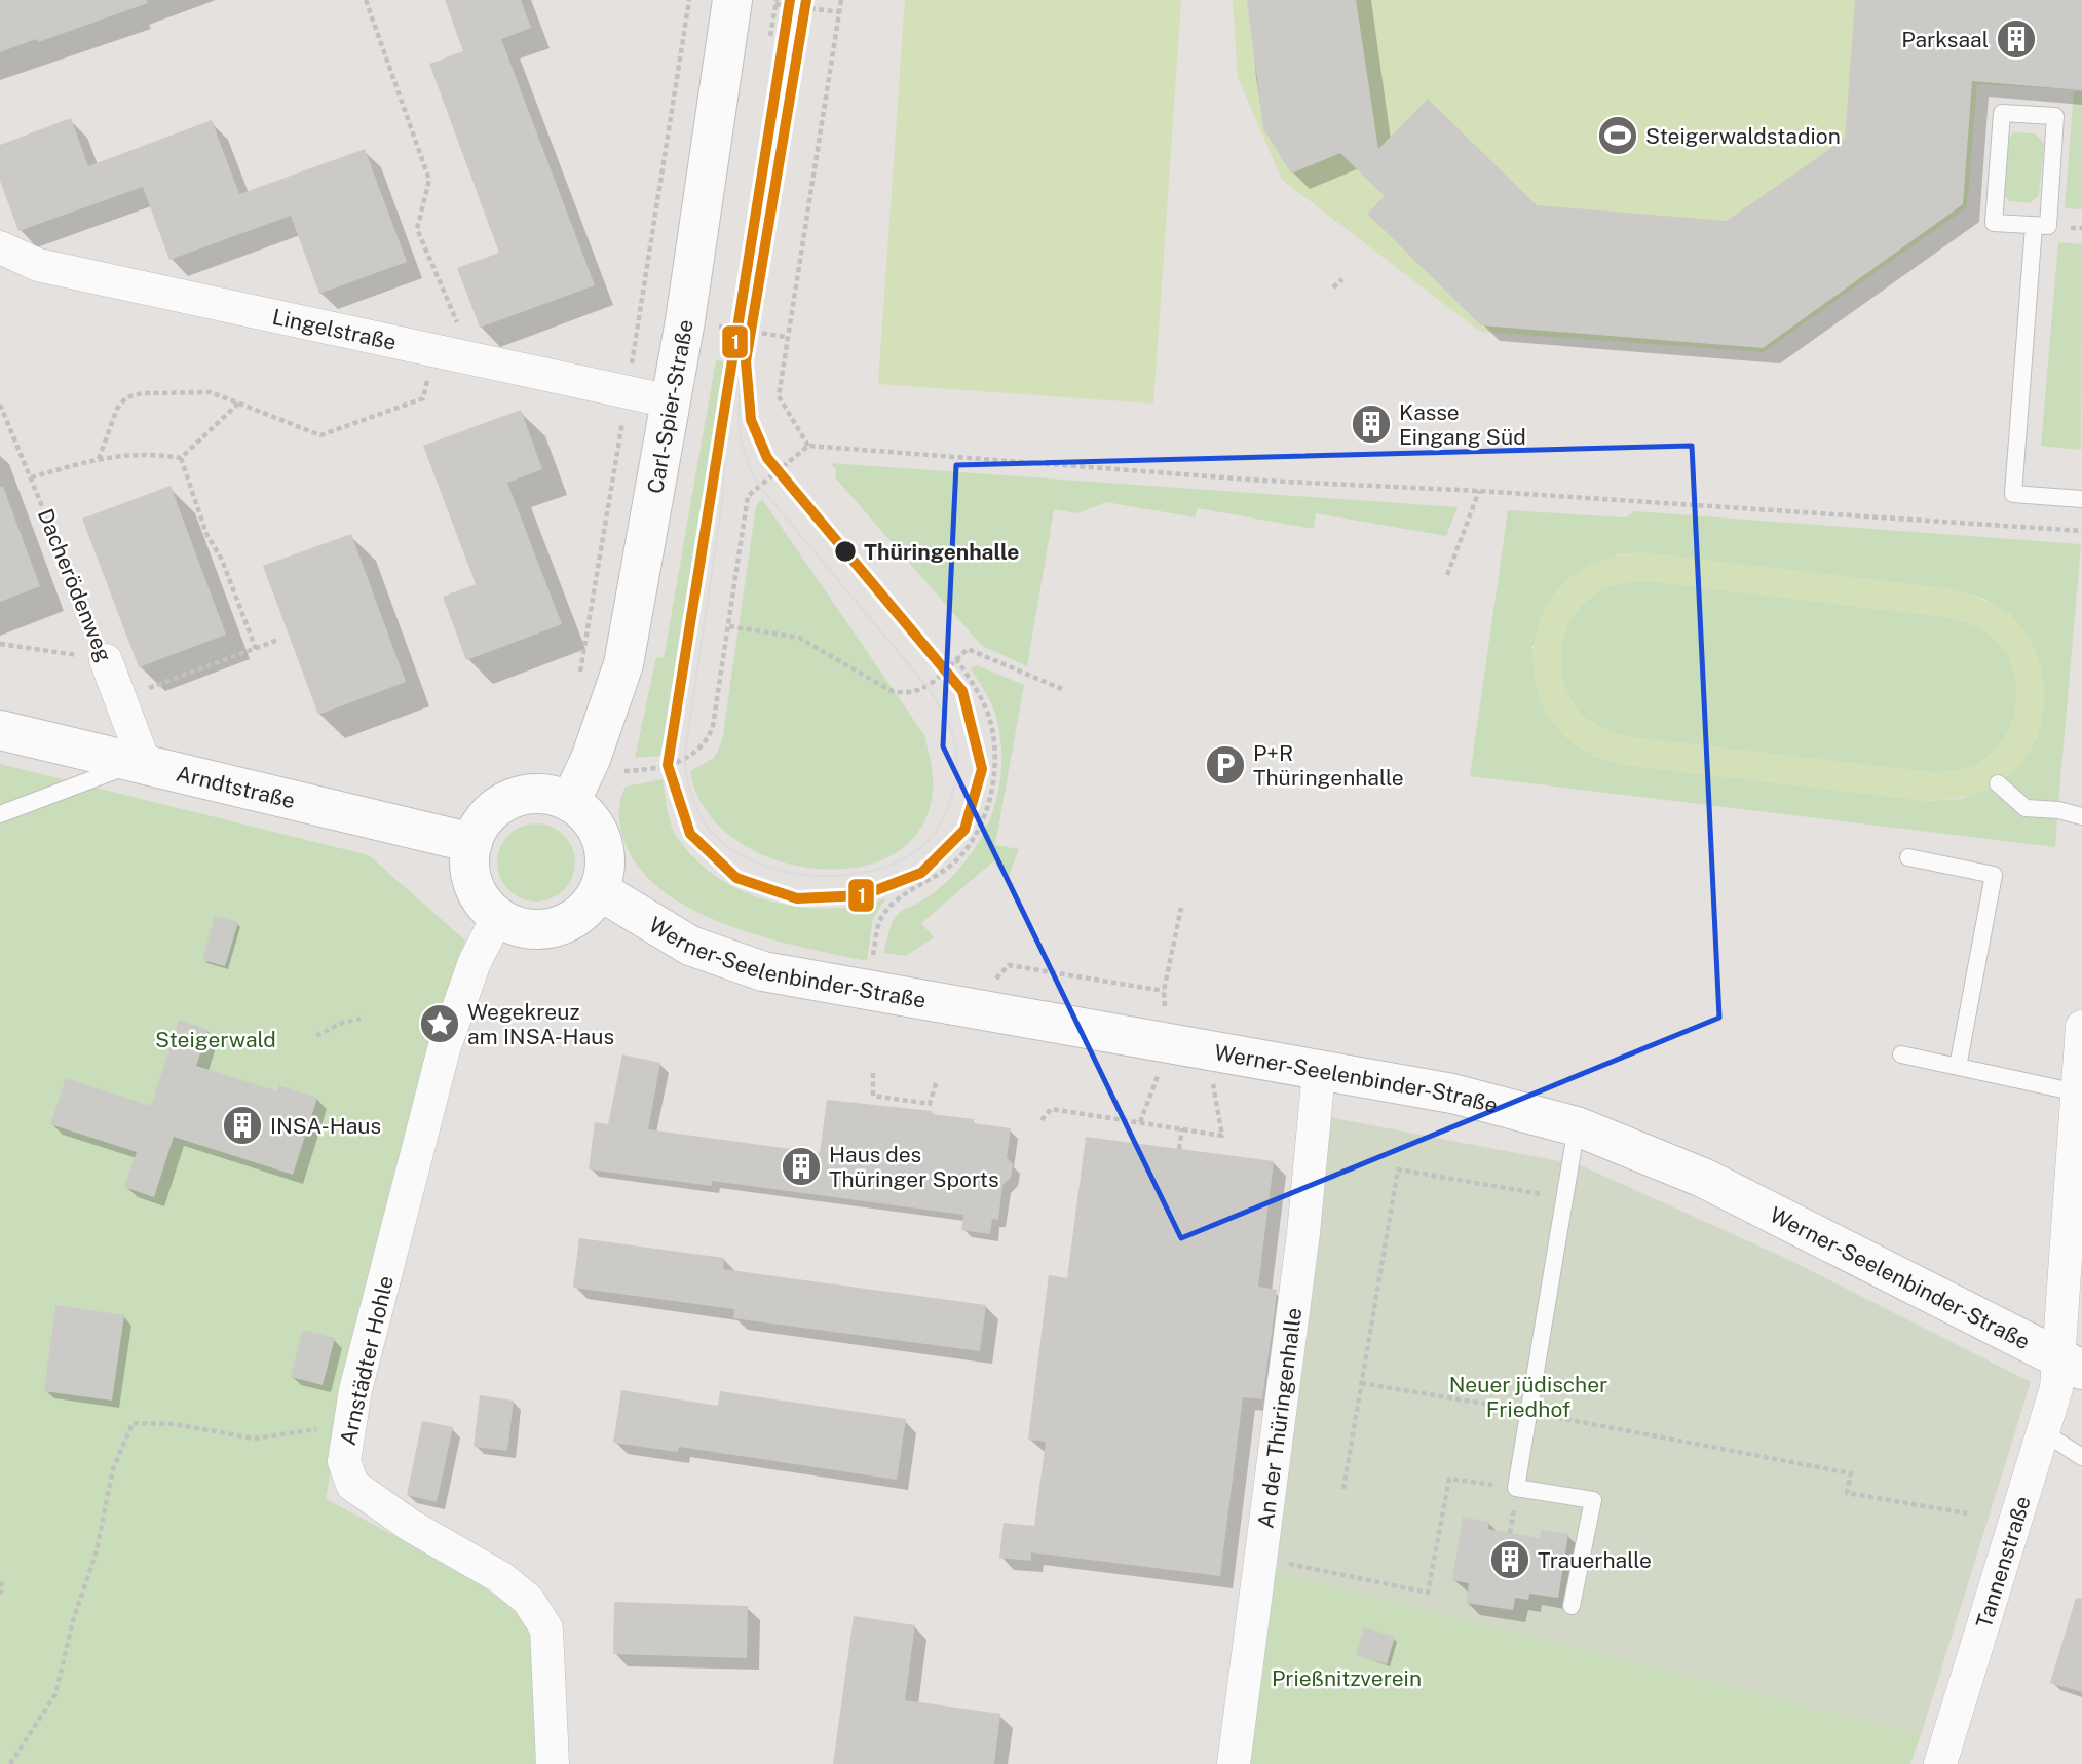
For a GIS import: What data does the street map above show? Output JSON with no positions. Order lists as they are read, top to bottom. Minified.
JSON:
{"streets":{"street":["Lingelstraße","Carl-Spier-Straße","Dacherödenweg","Arndtstraße","Werner-Seelenbinder-Straße","Arnstädter Hohle","An der Thüringenhalle","Tannenstraße"]},"crossings":[["Lingelstraße","Carl-Spier-Straße"],["Carl-Spier-Straße","Arndtstraße"],["Carl-Spier-Straße","Werner-Seelenbinder-Straße"],["Carl-Spier-Straße","Arnstädter Hohle"],["Dacherödenweg","Arndtstraße"],["Arndtstraße","Werner-Seelenbinder-Straße"],["Arndtstraße","Arnstädter Hohle"],["Werner-Seelenbinder-Straße","Arnstädter Hohle"],["Werner-Seelenbinder-Straße","An der Thüringenhalle"],["Werner-Seelenbinder-Straße","Tannenstraße"]],"parks":["Steigerwald","Neuer jüdischer Friedhof","Prießnitzverein"],"places":{"building":["Parksaal","Kasse Eingang Süd","INSA-Haus","Haus des Thüringer Sports","Trauerhalle"],"sports":["Steigerwaldstadion"],"other":["Thüringenhalle"],"parking":["P+R Thüringenhalle"],"place":["Wegekreuz am INSA-Haus"]},"lines":["transit line 1"]}
